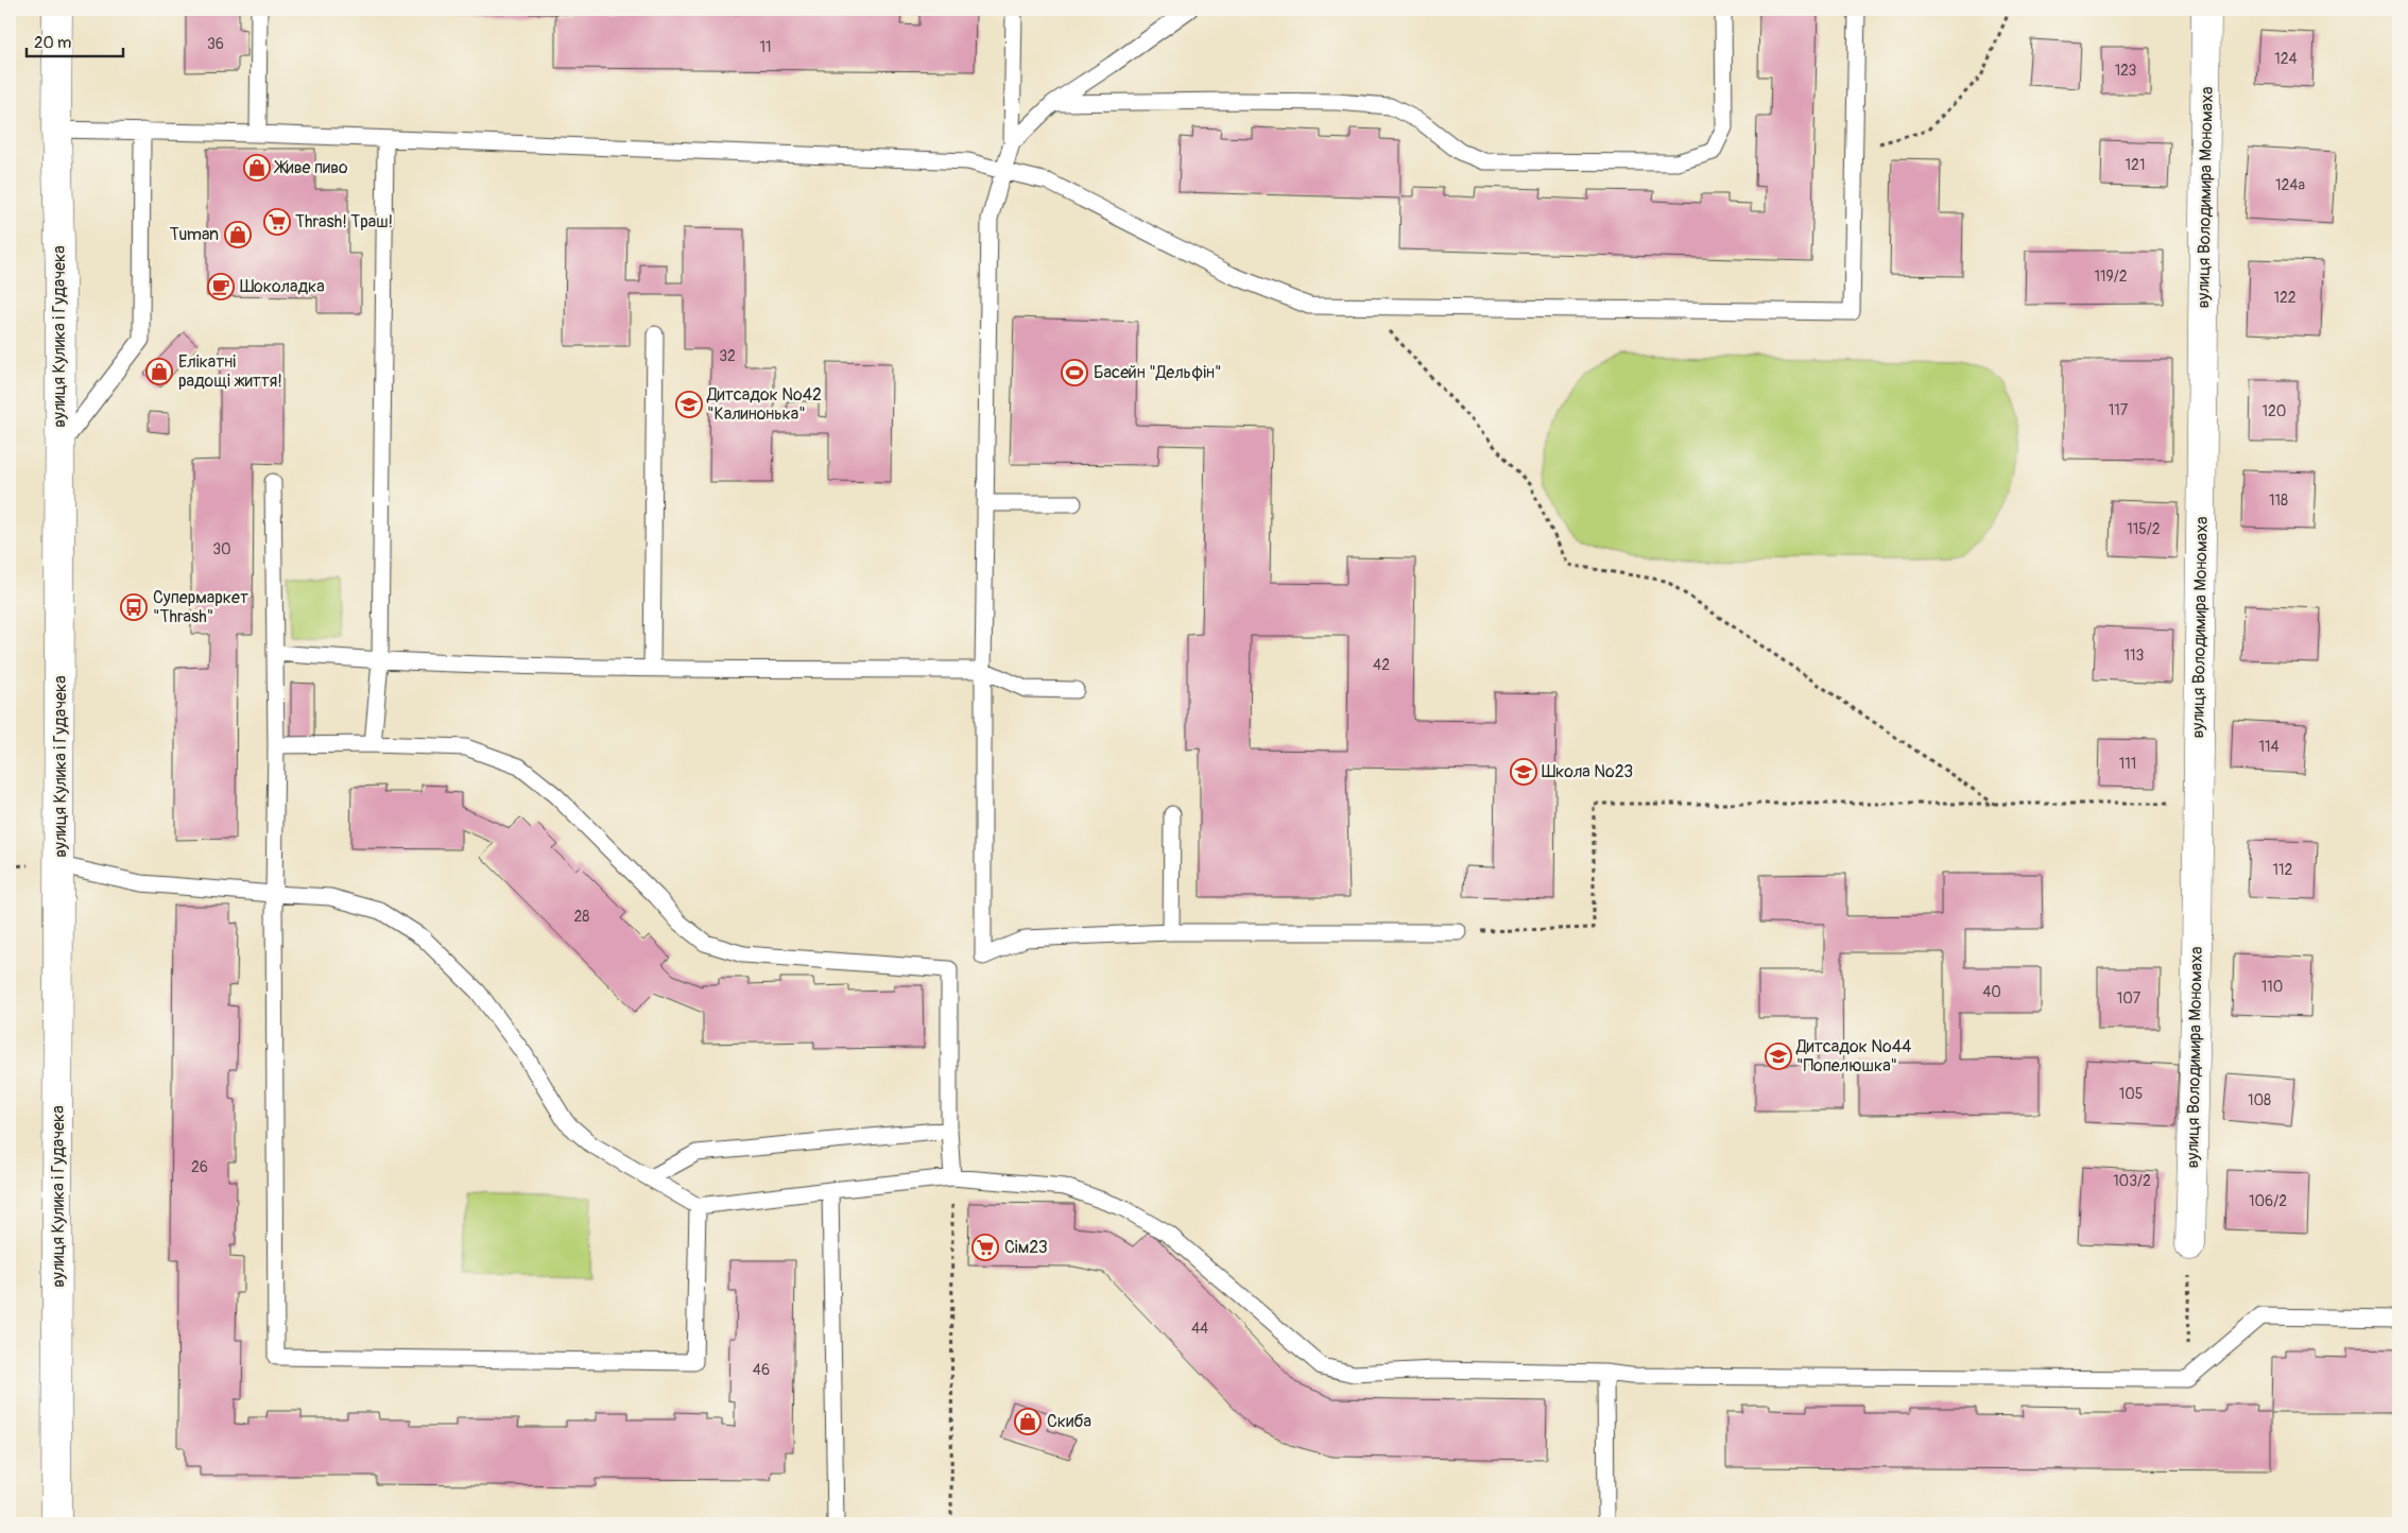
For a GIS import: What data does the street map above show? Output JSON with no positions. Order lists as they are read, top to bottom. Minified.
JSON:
{"streets":{"main road":["вулиця Володимира Мономаха","вулиця Кулика і Гудачека"]},"places":{"shop":["Живе пиво","Tuman","Елікатні радощі життя!","Скиба"],"supermarket":["Thrash! Траш!","Сім23"],"cafe":["Шоколадка"],"sports":["Басейн \"Дельфін\""],"school or university":["Дитсадок №42 \"Калинонька\"","Школа №23","Дитсадок №44 \"Попелюшка\""],"bus stop":["Супермаркет \"Thrash\""]},"house_numbers":["36","11","124","123","121","124а","119/2","122","32","117","120","118","115/2","30","113","42","114","111","112","28","110","40","107","105","108","26","103/2","106/2","44","46"],"scale_bar":"20 m"}
